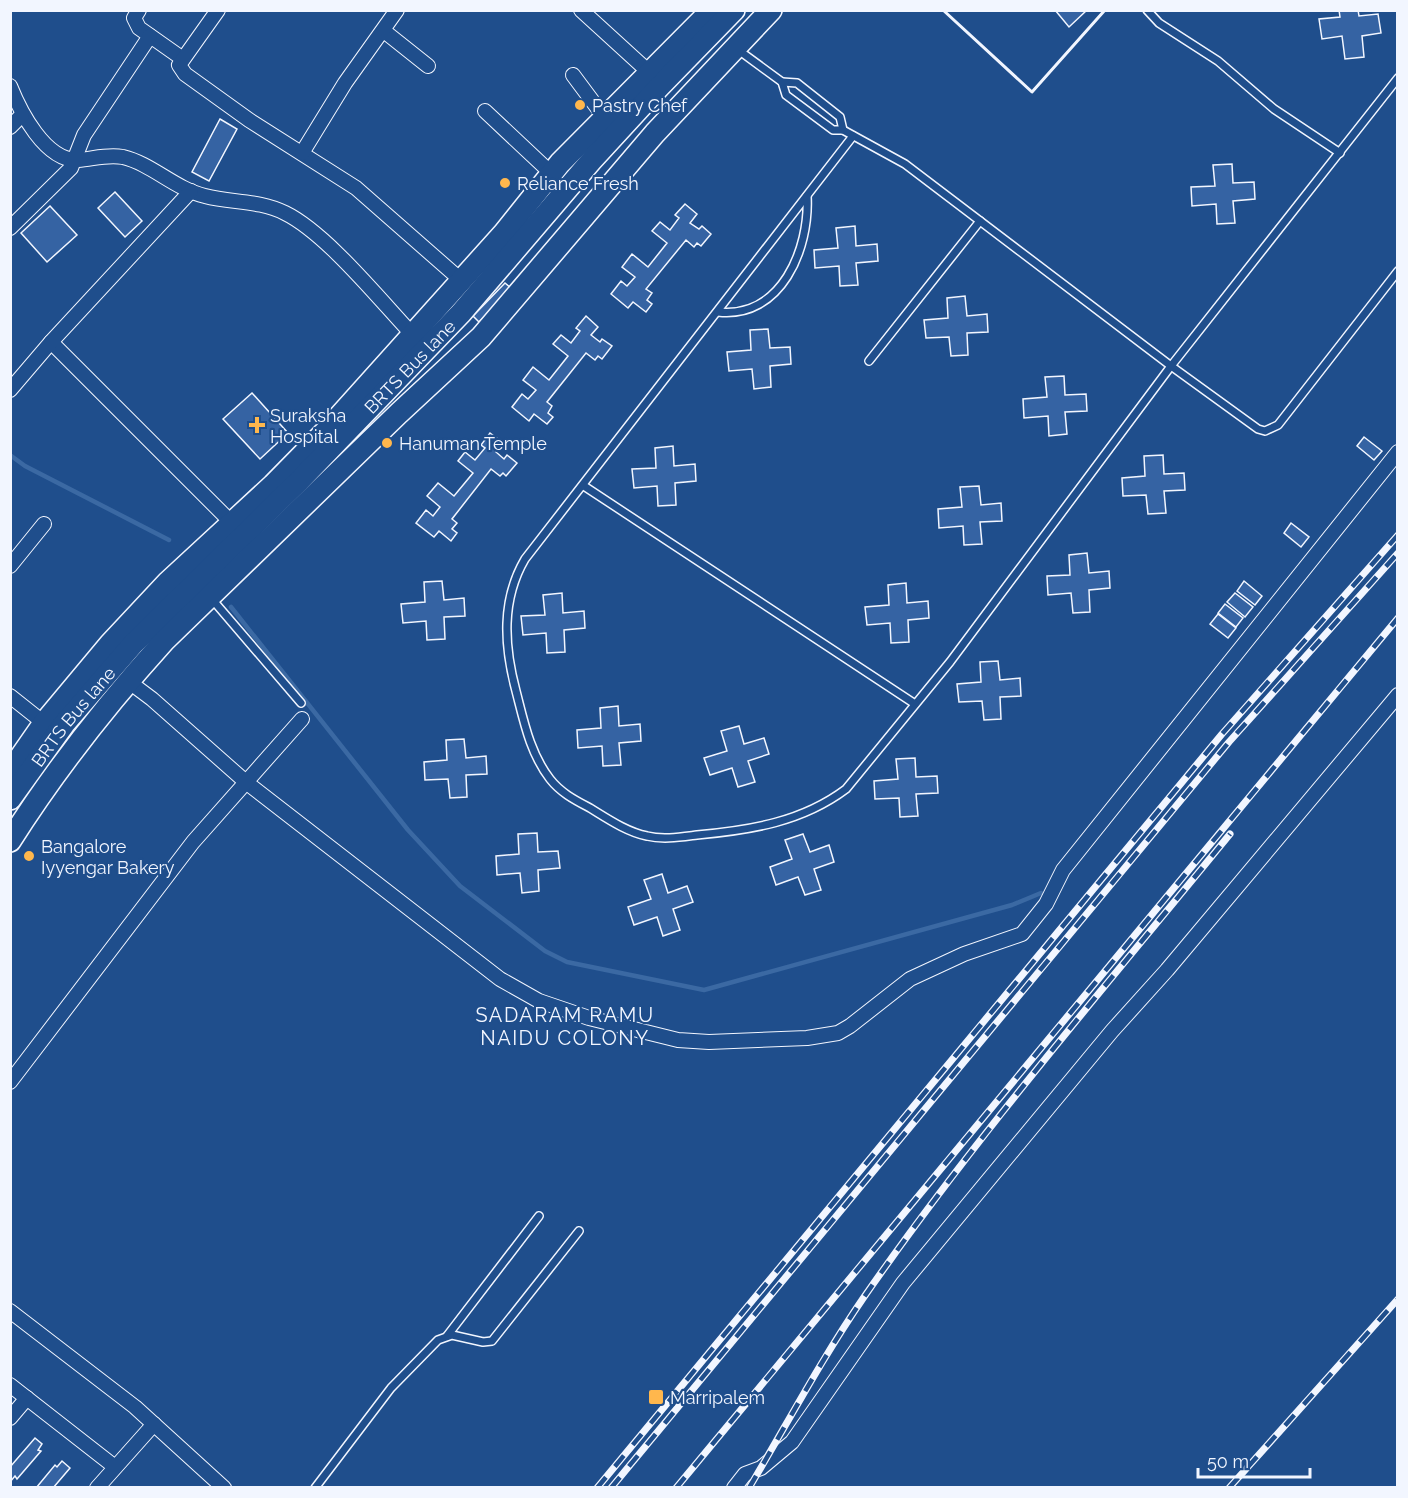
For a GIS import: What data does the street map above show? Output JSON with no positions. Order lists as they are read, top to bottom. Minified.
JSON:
{"streets":{"main road":["BRTS Bus lane"]},"districts":["SADARAM RAMU NAIDU COLONY"],"places":{"other":["Pastry Chef","Reliance Fresh","Hanuman Temple","Bangalore Iyyengar Bakery"],"health":["Suraksha Hospital"],"transit":["Marripalem"]},"scale_bar":"50 m"}
